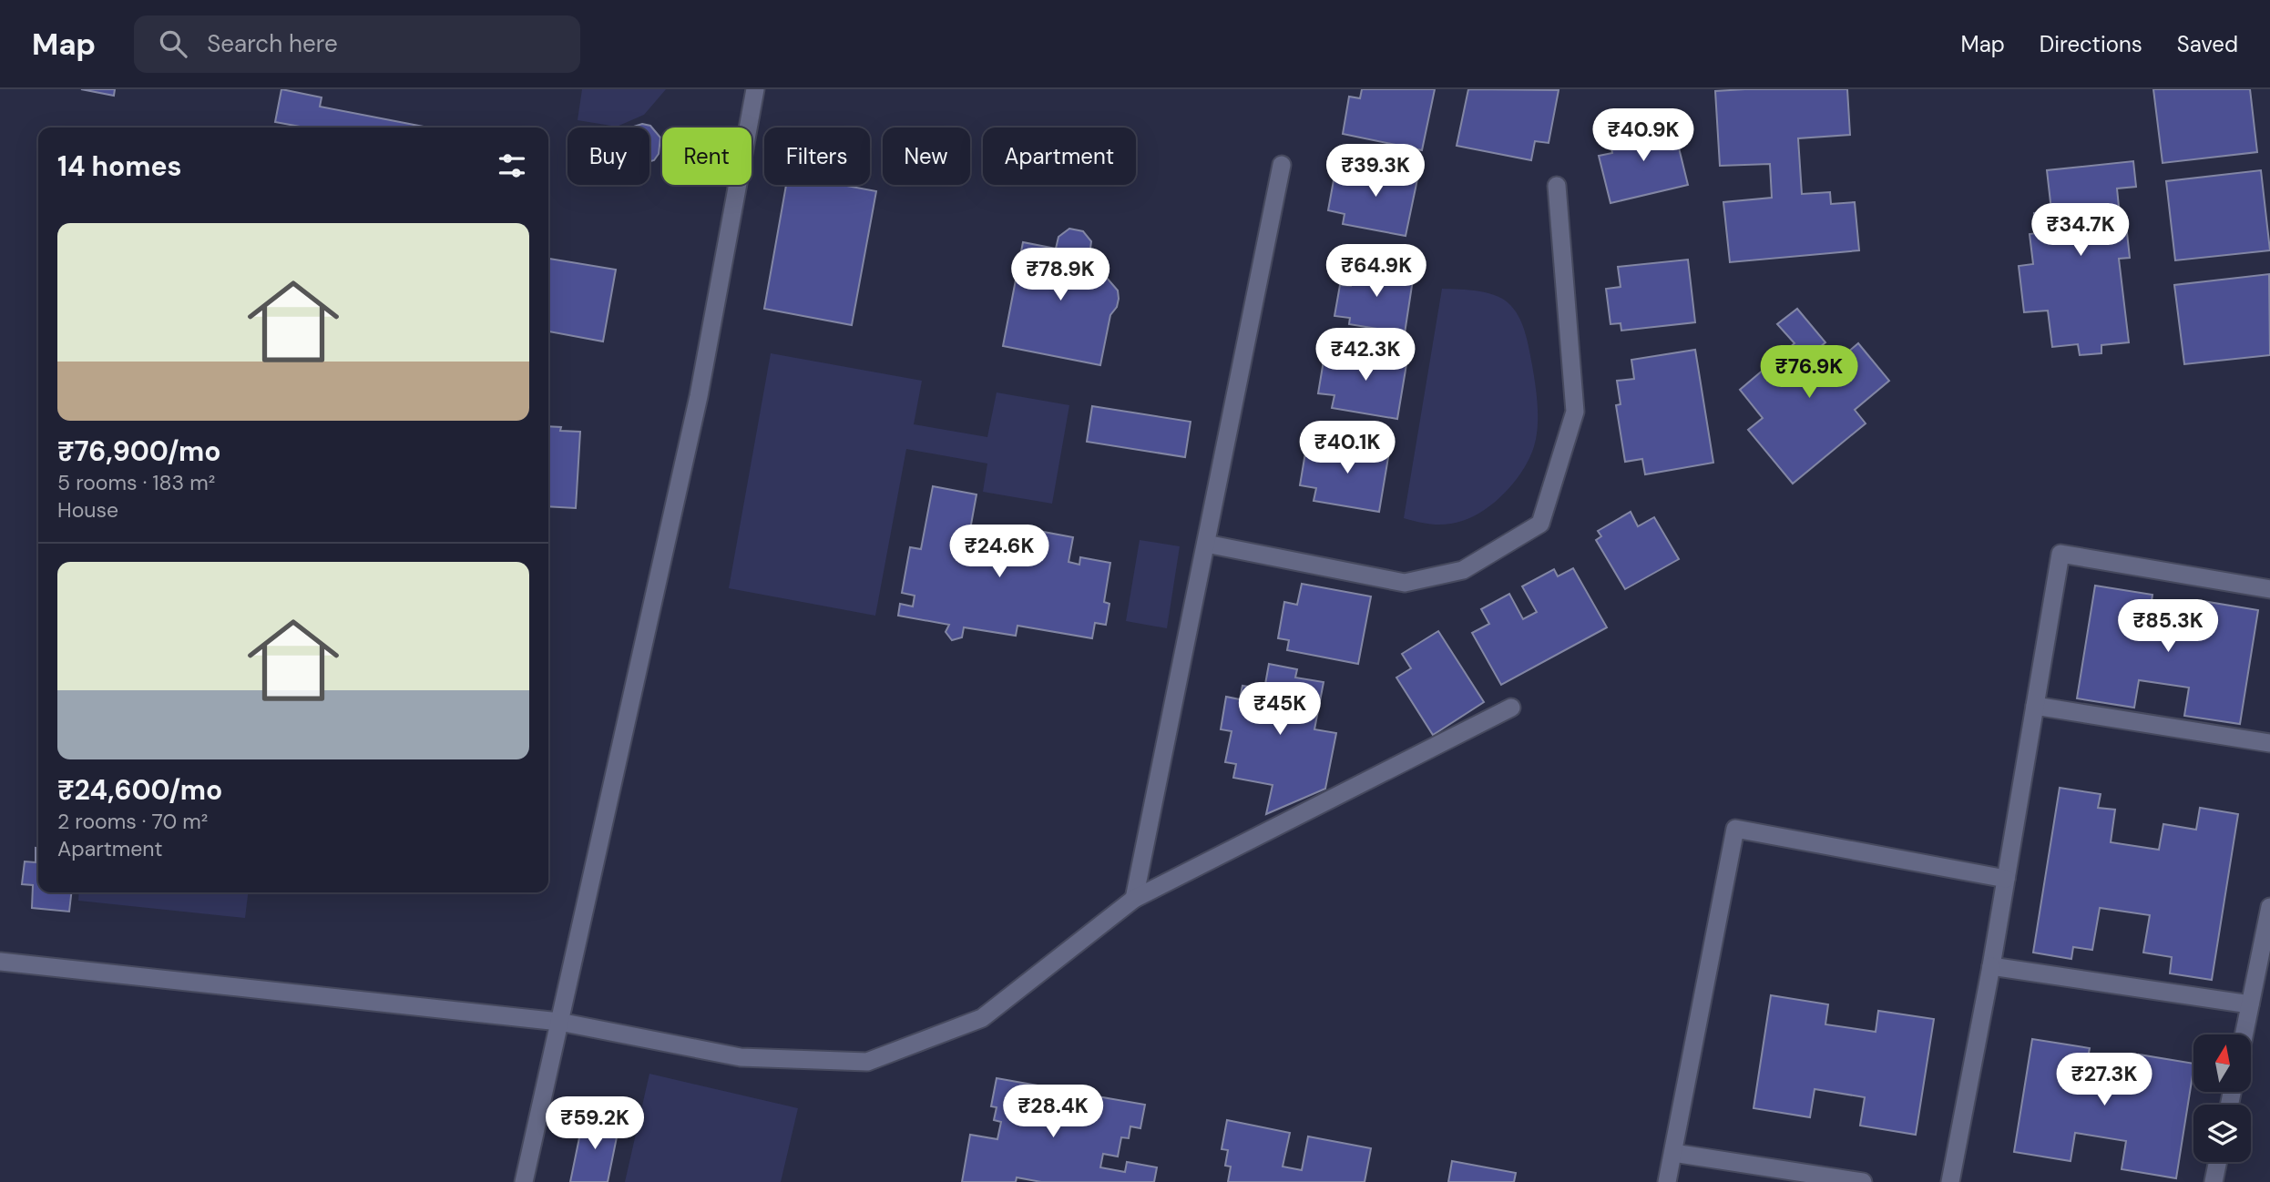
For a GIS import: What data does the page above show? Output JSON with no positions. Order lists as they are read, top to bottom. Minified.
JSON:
{"north":"top","page":{"header":"Map","search":"Search here","nav":["Map","Directions","Saved"],"price":["₹40.9K","₹39.3K","₹34.7K","₹64.9K","₹78.9K","₹42.3K","₹76.9K","₹40.1K","₹24.6K","₹85.3K","₹45K","₹27.3K","₹28.4K","₹59.2K"],"chip":["Buy","Rent","Filters","New","Apartment"],"heading":"14 homes","list":[{"name":"₹76,900/mo","note":"5 rooms · 183 m² · House"},{"name":"₹24,600/mo","note":"2 rooms · 70 m² · Apartment"}]}}
